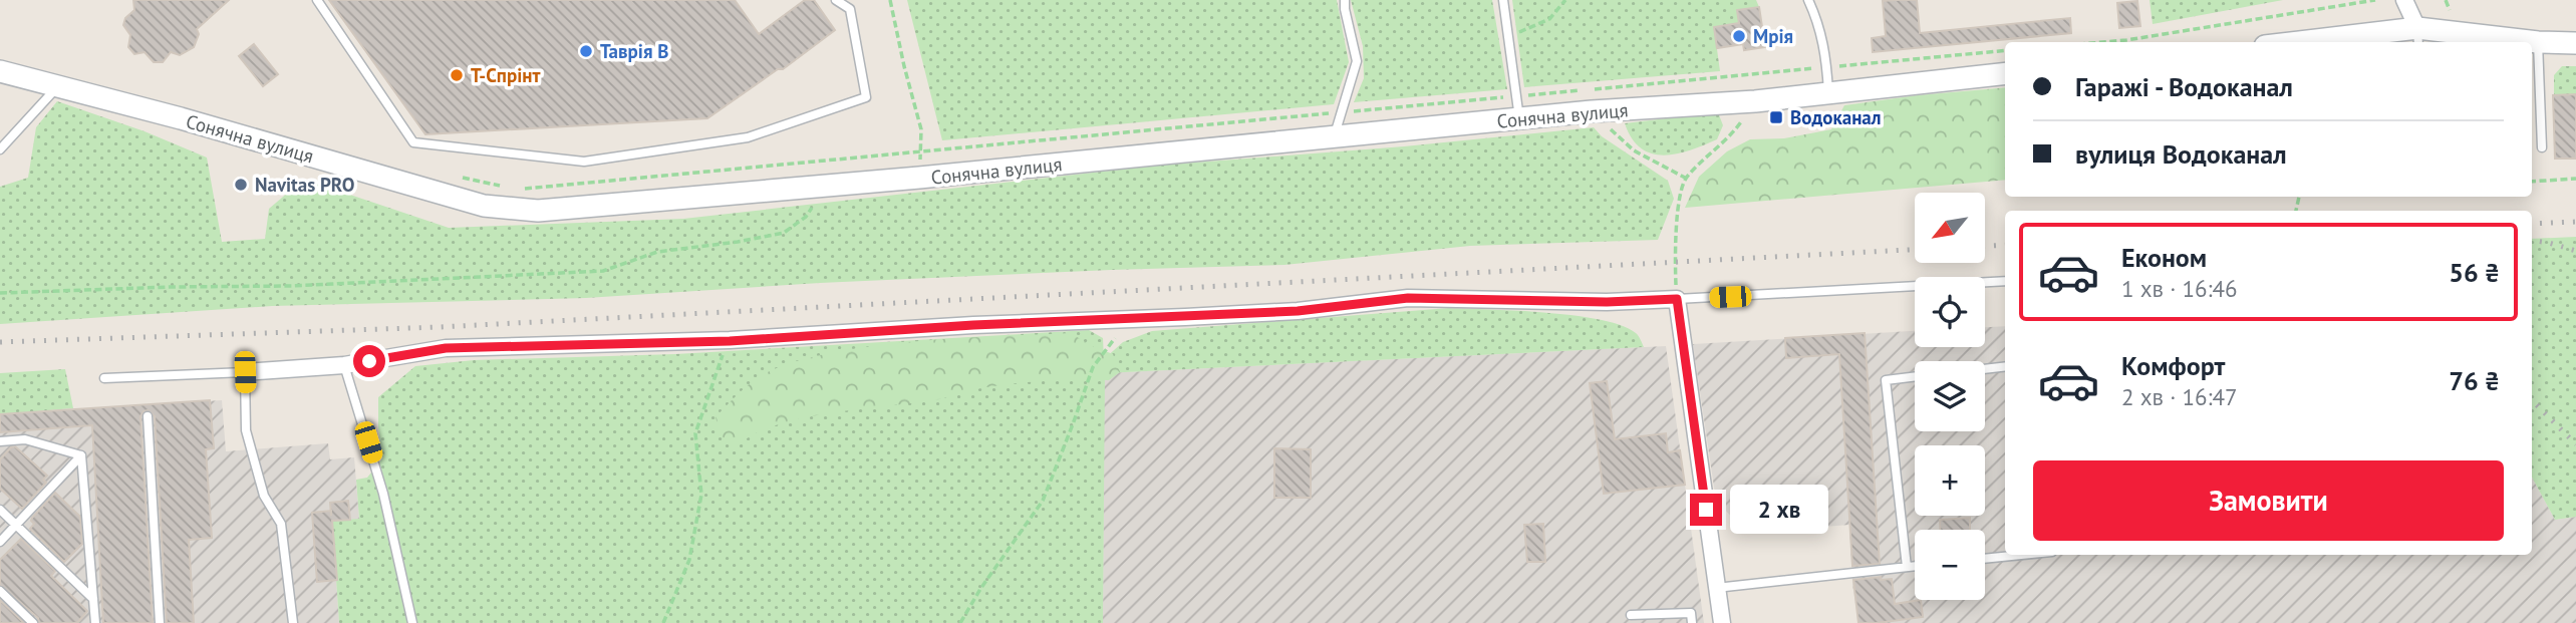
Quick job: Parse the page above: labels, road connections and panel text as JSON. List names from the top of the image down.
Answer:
{
  "streets": {
    "street": ["Сонячна вулиця"]
  },
  "places": {
    "other": [
      "Мрія",
      "Таврія В",
      "Т-Спрінт",
      "Navitas PRO"
    ],
    "transit": ["Водоканал"]
  },
  "north": "bottom left",
  "page": {
    "banner": ["Гаражі - Водоканал", "вулиця Водоканал"],
    "map_buttons": ["+", "−"],
    "list": [
      {
        "name": "Економ",
        "note": "1 хв · 16:46",
        "value": "56 ₴"
      },
      {
        "name": "Комфорт",
        "note": "2 хв · 16:47",
        "value": "76 ₴"
      }
    ],
    "buttons": "Замовити",
    "bubble": "2 хв"
  }
}
